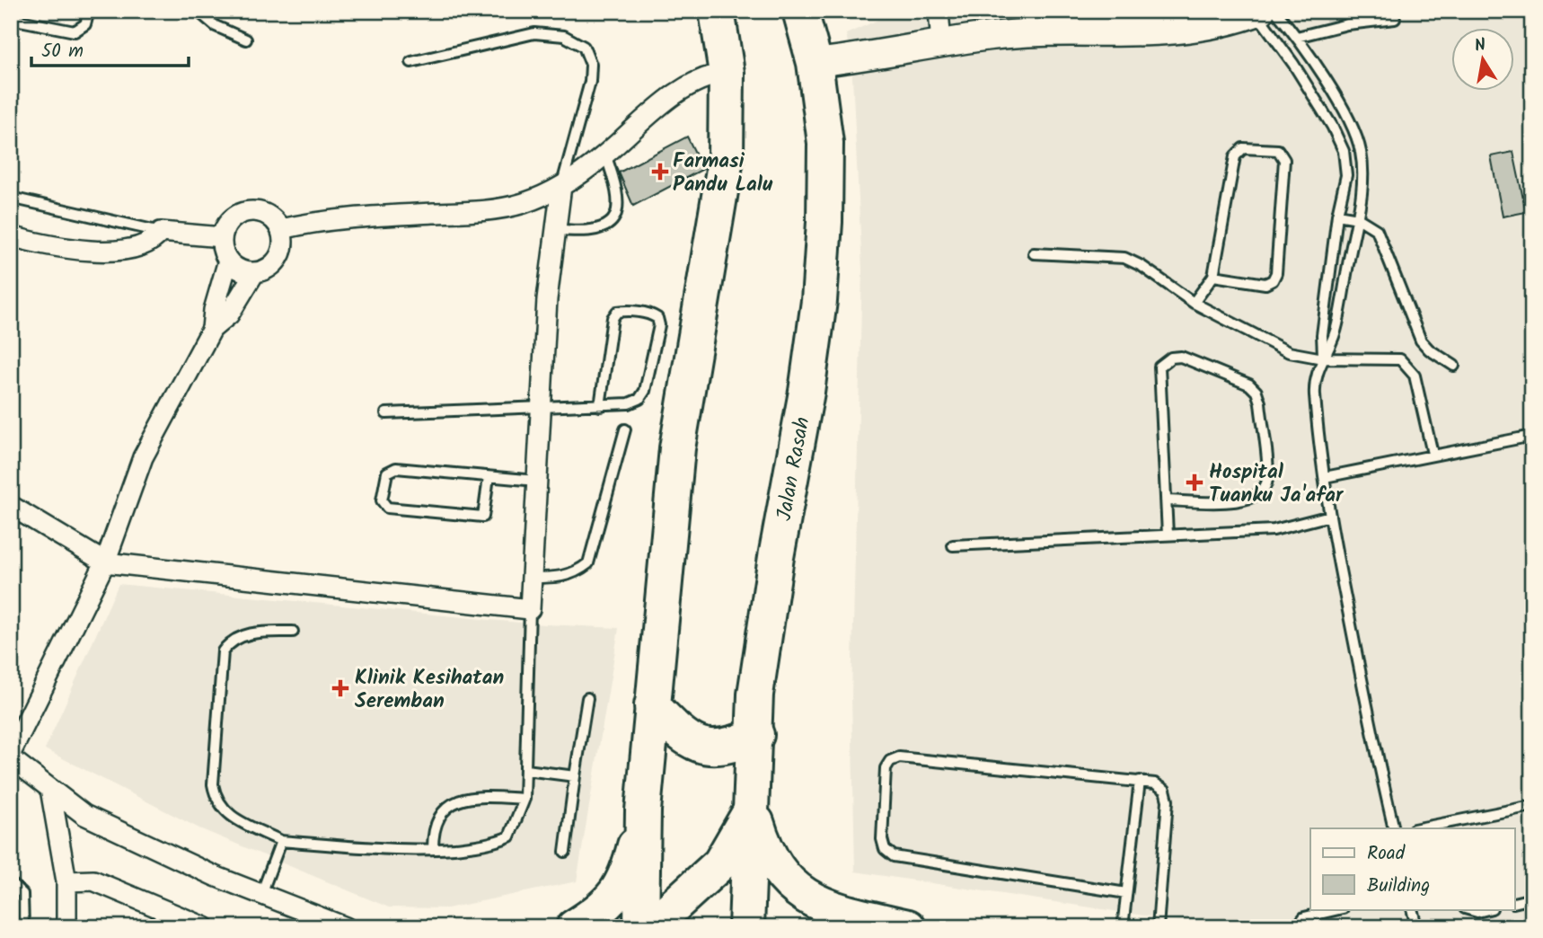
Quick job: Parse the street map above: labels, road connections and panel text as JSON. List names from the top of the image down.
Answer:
{
  "streets": {
    "highway": ["Jalan Rasah"]
  },
  "places": {
    "health": ["Farmasi Pandu Lalu", "Hospital Tuanku Ja'afar", "Klinik Kesihatan Seremban"]
  },
  "legend": ["Road", "Building"],
  "scale_bar": "50 m",
  "north": "top"
}
